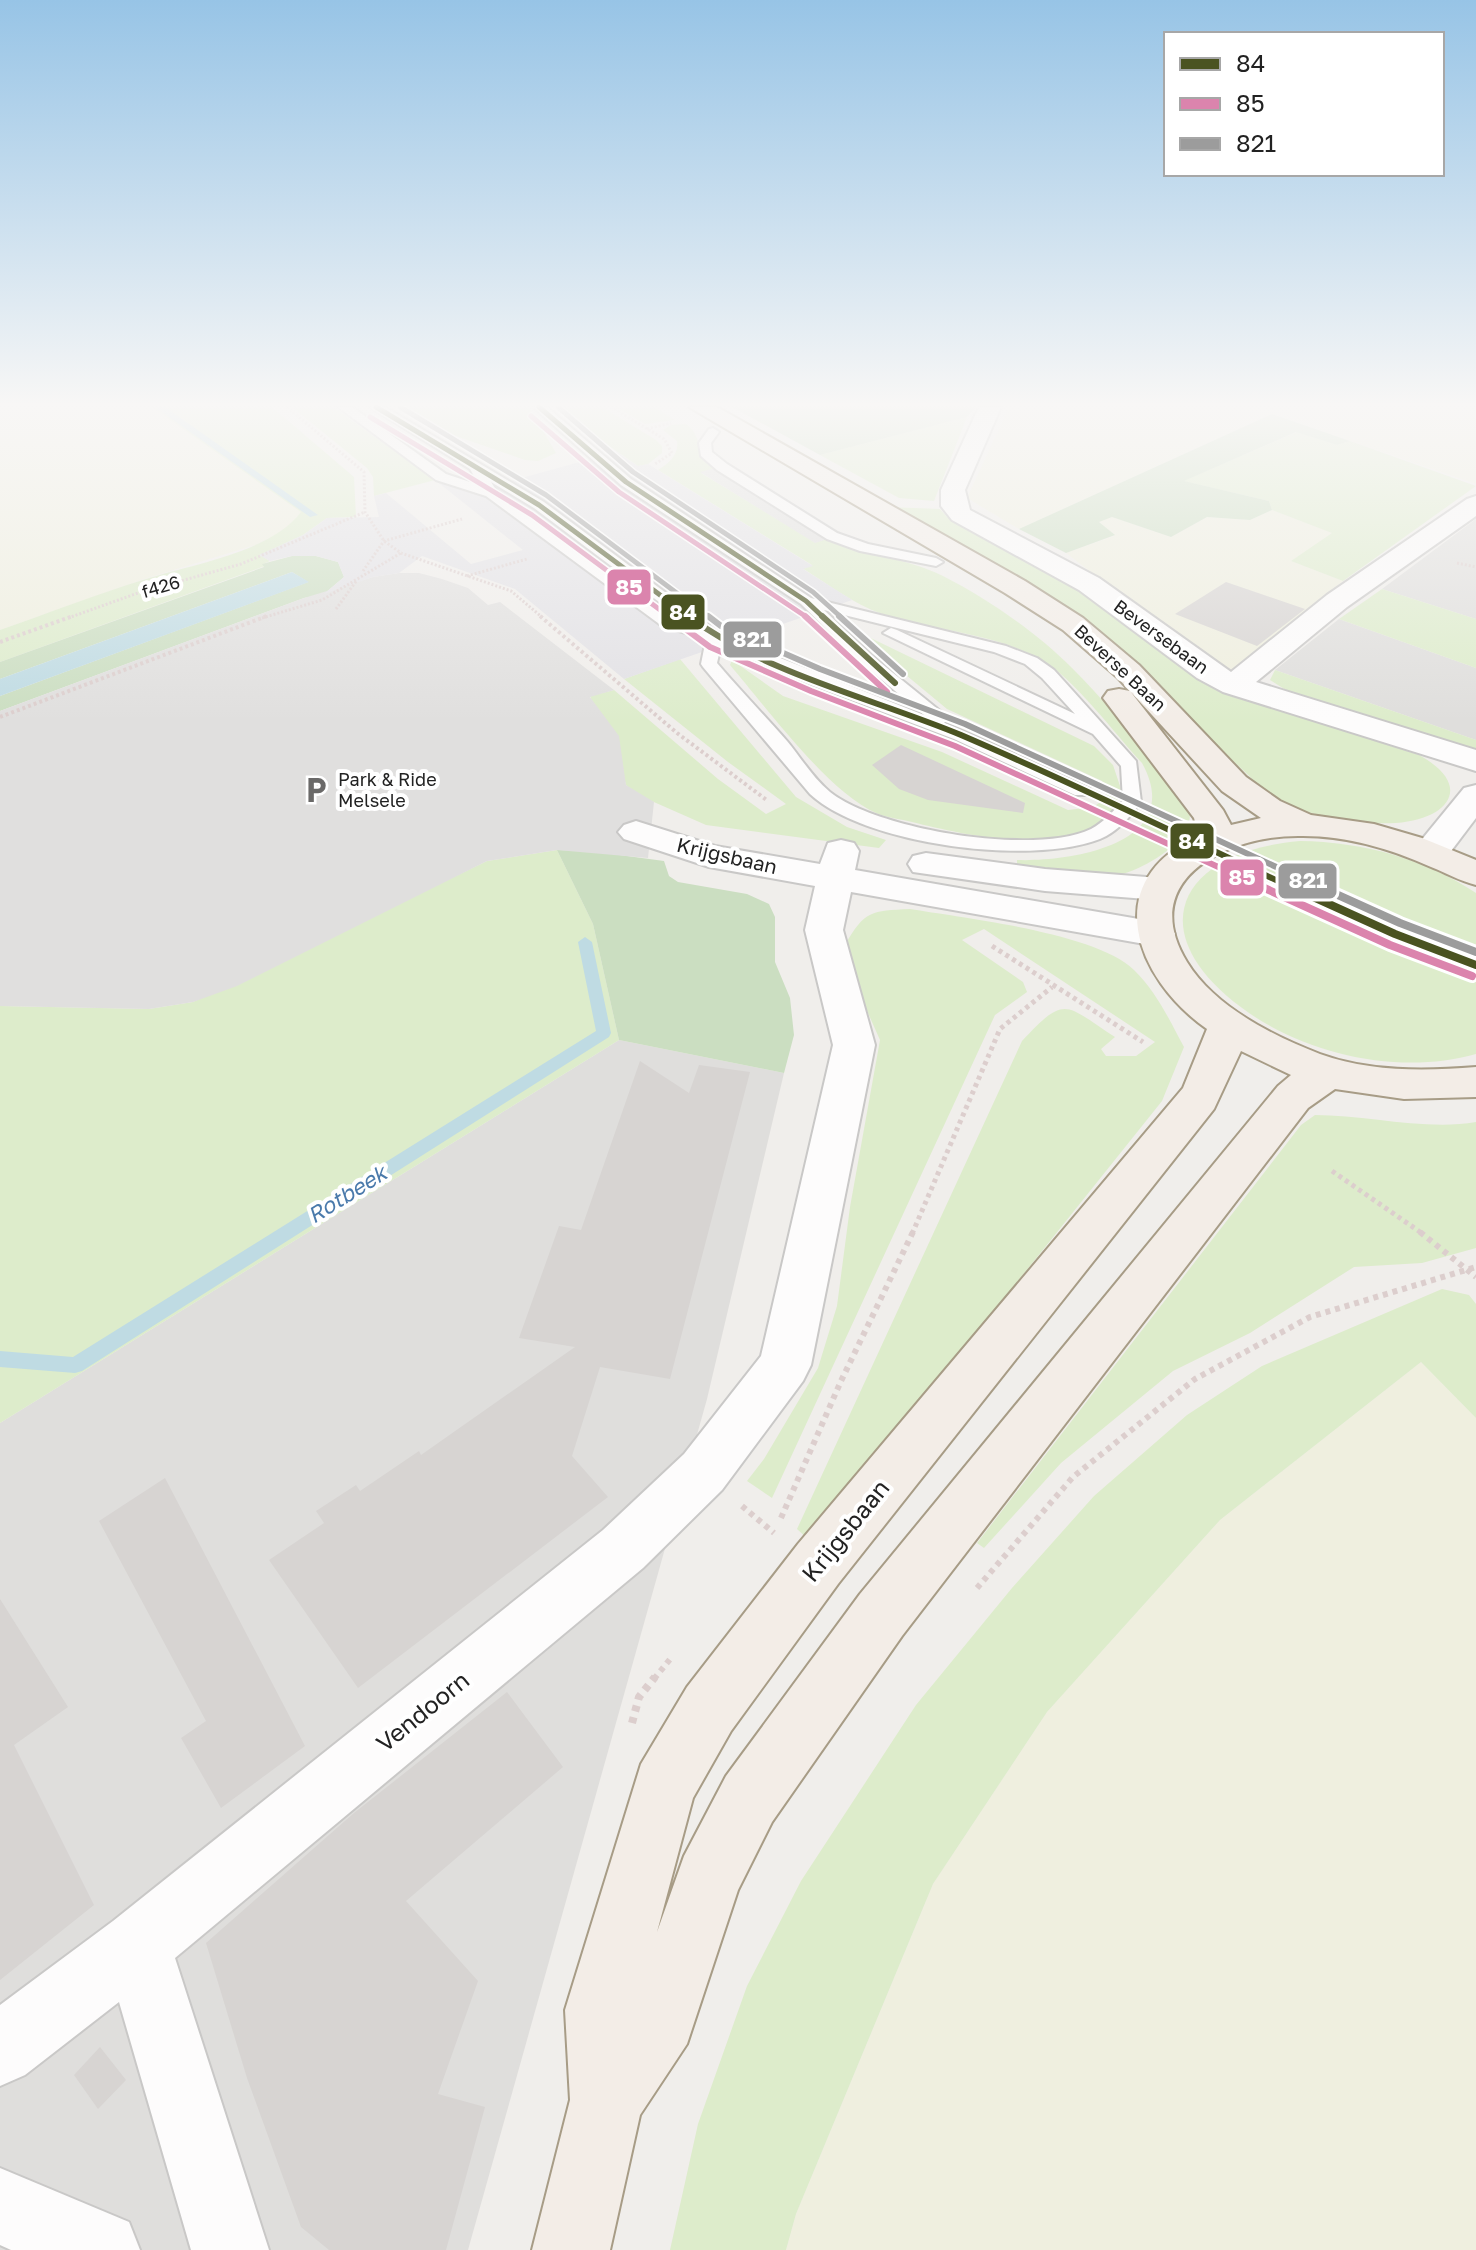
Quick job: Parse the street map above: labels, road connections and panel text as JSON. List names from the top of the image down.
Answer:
{
  "streets": {
    "main road": ["Beverse Baan", "Krijgsbaan"],
    "street": ["Beversebaan", "Vendoorn"],
    "path": ["f426"]
  },
  "water": ["Rotbeek"],
  "places": {
    "parking": ["Park & Ride Melsele"]
  },
  "lines": ["transit line 84", "transit line 85", "transit line 821"],
  "legend": ["84", "85", "821"]
}
